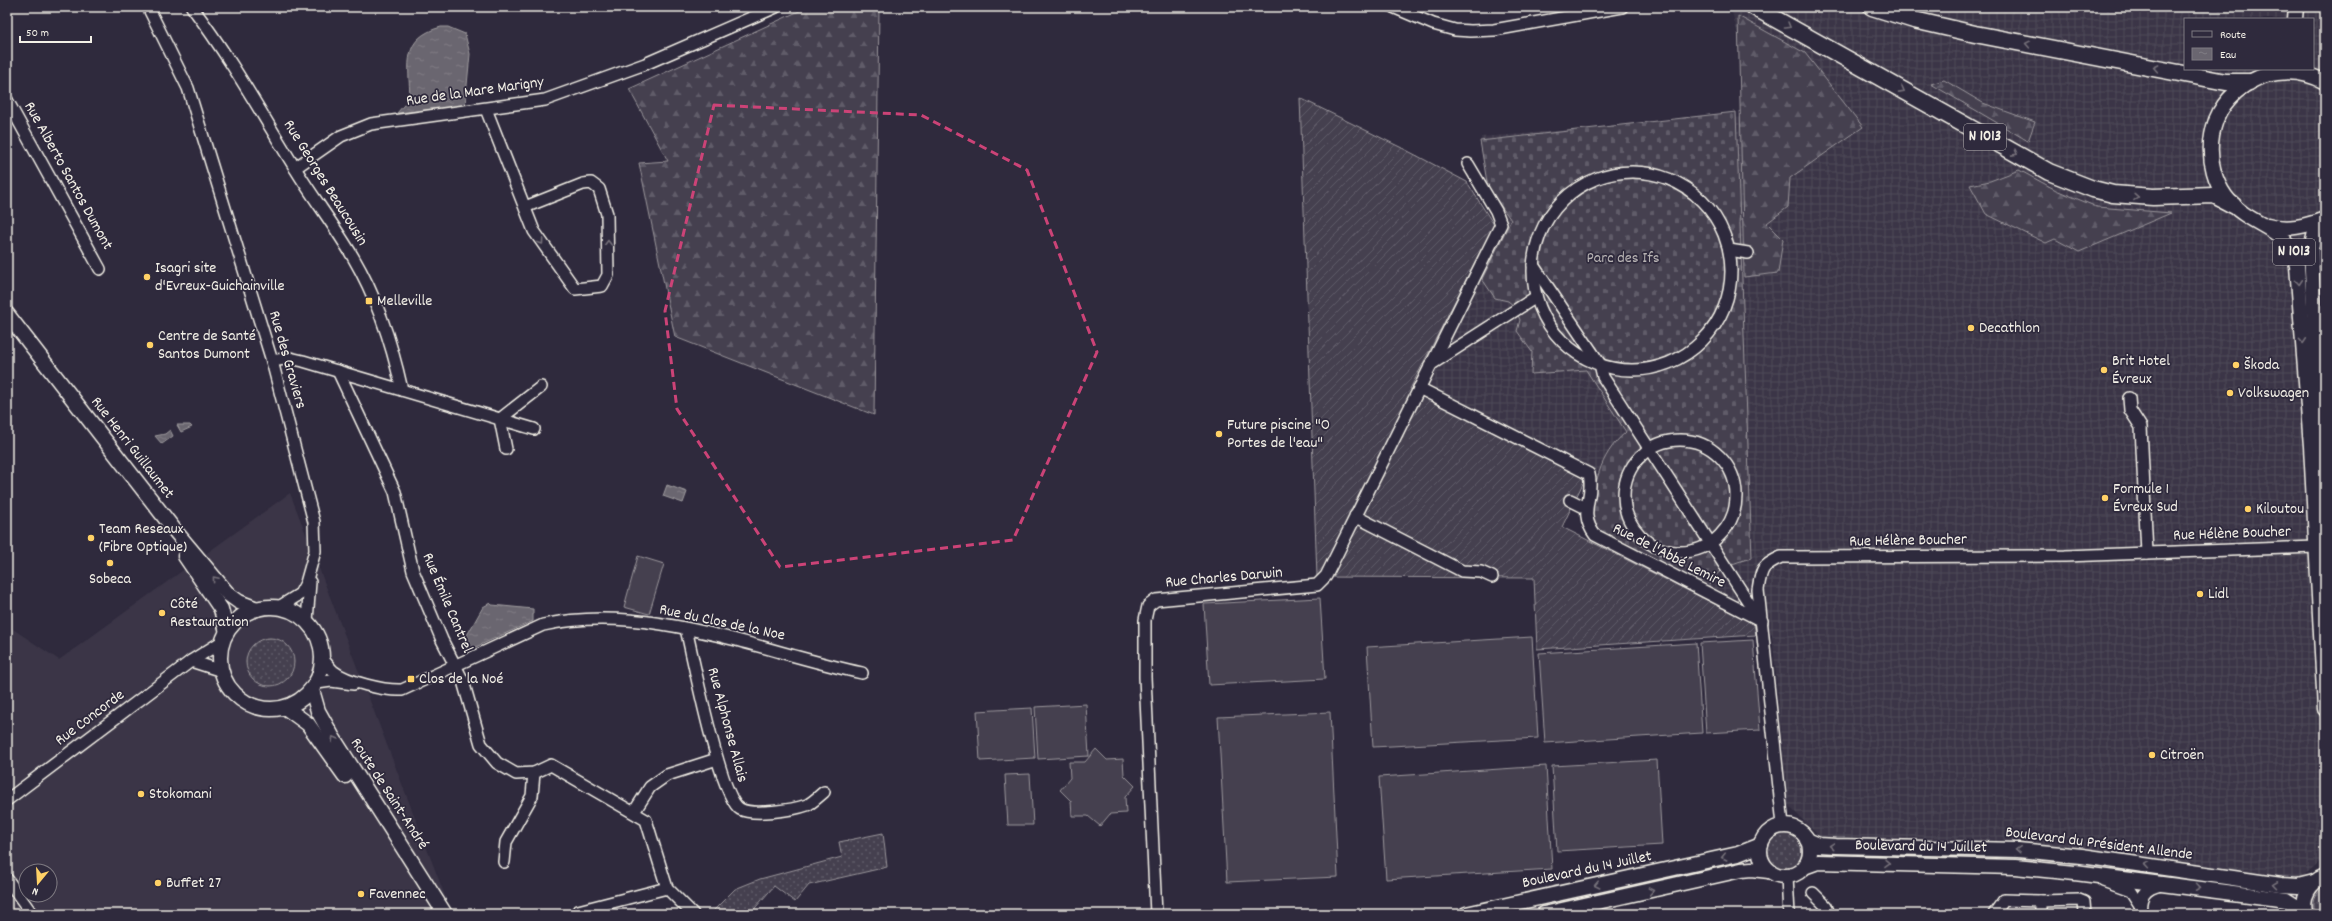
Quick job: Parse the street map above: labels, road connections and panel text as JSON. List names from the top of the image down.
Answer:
{
  "streets": {
    "highway": ["N 1013"],
    "main road": [
      "Rue Henri Guillaumet",
      "Route de Saint-André",
      "Boulevard du Président Allende",
      "Boulevard du 14 Juillet"
    ],
    "street": [
      "Rue de la Mare Marigny",
      "Rue Alberto Santos Dumont",
      "Rue Georges Beaucousin",
      "Rue des Graviers",
      "Rue Hélène Boucher",
      "Rue de l'Abbé Lemire",
      "Rue Charles Darwin",
      "Rue Émile Cantrel",
      "Rue du Clos de la Noe",
      "Rue Concorde",
      "Rue Alphonse Allais"
    ]
  },
  "crossings": [
    ["Rue de la Mare Marigny", "Rue Georges Beaucousin"],
    ["N 1013", "Rue Hélène Boucher"],
    ["Rue Henri Guillaumet", "Rue du Clos de la Noe"],
    ["Rue Henri Guillaumet", "Rue Concorde"],
    ["Rue Henri Guillaumet", "Route de Saint-André"],
    ["Rue Hélène Boucher", "Rue de l'Abbé Lemire"],
    ["Rue Hélène Boucher", "Boulevard du Président Allende"],
    ["Rue Hélène Boucher", "Boulevard du 14 Juillet"],
    ["Rue de l'Abbé Lemire", "Rue Charles Darwin"],
    ["Rue Émile Cantrel", "Rue du Clos de la Noe"],
    ["Rue du Clos de la Noe", "Rue Concorde"],
    ["Rue du Clos de la Noe", "Rue Alphonse Allais"],
    ["Rue du Clos de la Noe", "Route de Saint-André"],
    ["Rue Concorde", "Route de Saint-André"],
    ["Boulevard du Président Allende", "Boulevard du 14 Juillet"]
  ],
  "one_way": ["Boulevard du Président Allende"],
  "parks": ["Parc des Ifs"],
  "places": {
    "other": [
      "Isagri site d'Evreux-Guichainville",
      "Decathlon",
      "Centre de Santé Santos Dumont",
      "Škoda",
      "Brit Hotel Évreux",
      "Volkswagen",
      "Future piscine \"O Portes de l'eau\"",
      "Formule 1 Évreux Sud",
      "Kiloutou",
      "Team Reseaux (Fibre Optique)",
      "Sobeca",
      "Lidl",
      "Côté Restauration",
      "Citroën",
      "Stokomani",
      "Buffet 27",
      "Favennec"
    ],
    "transit": ["Melleville", "Clos de la Noé"]
  },
  "legend": ["Route", "Eau"],
  "scale_bar": "50 m",
  "north": "bottom"
}
